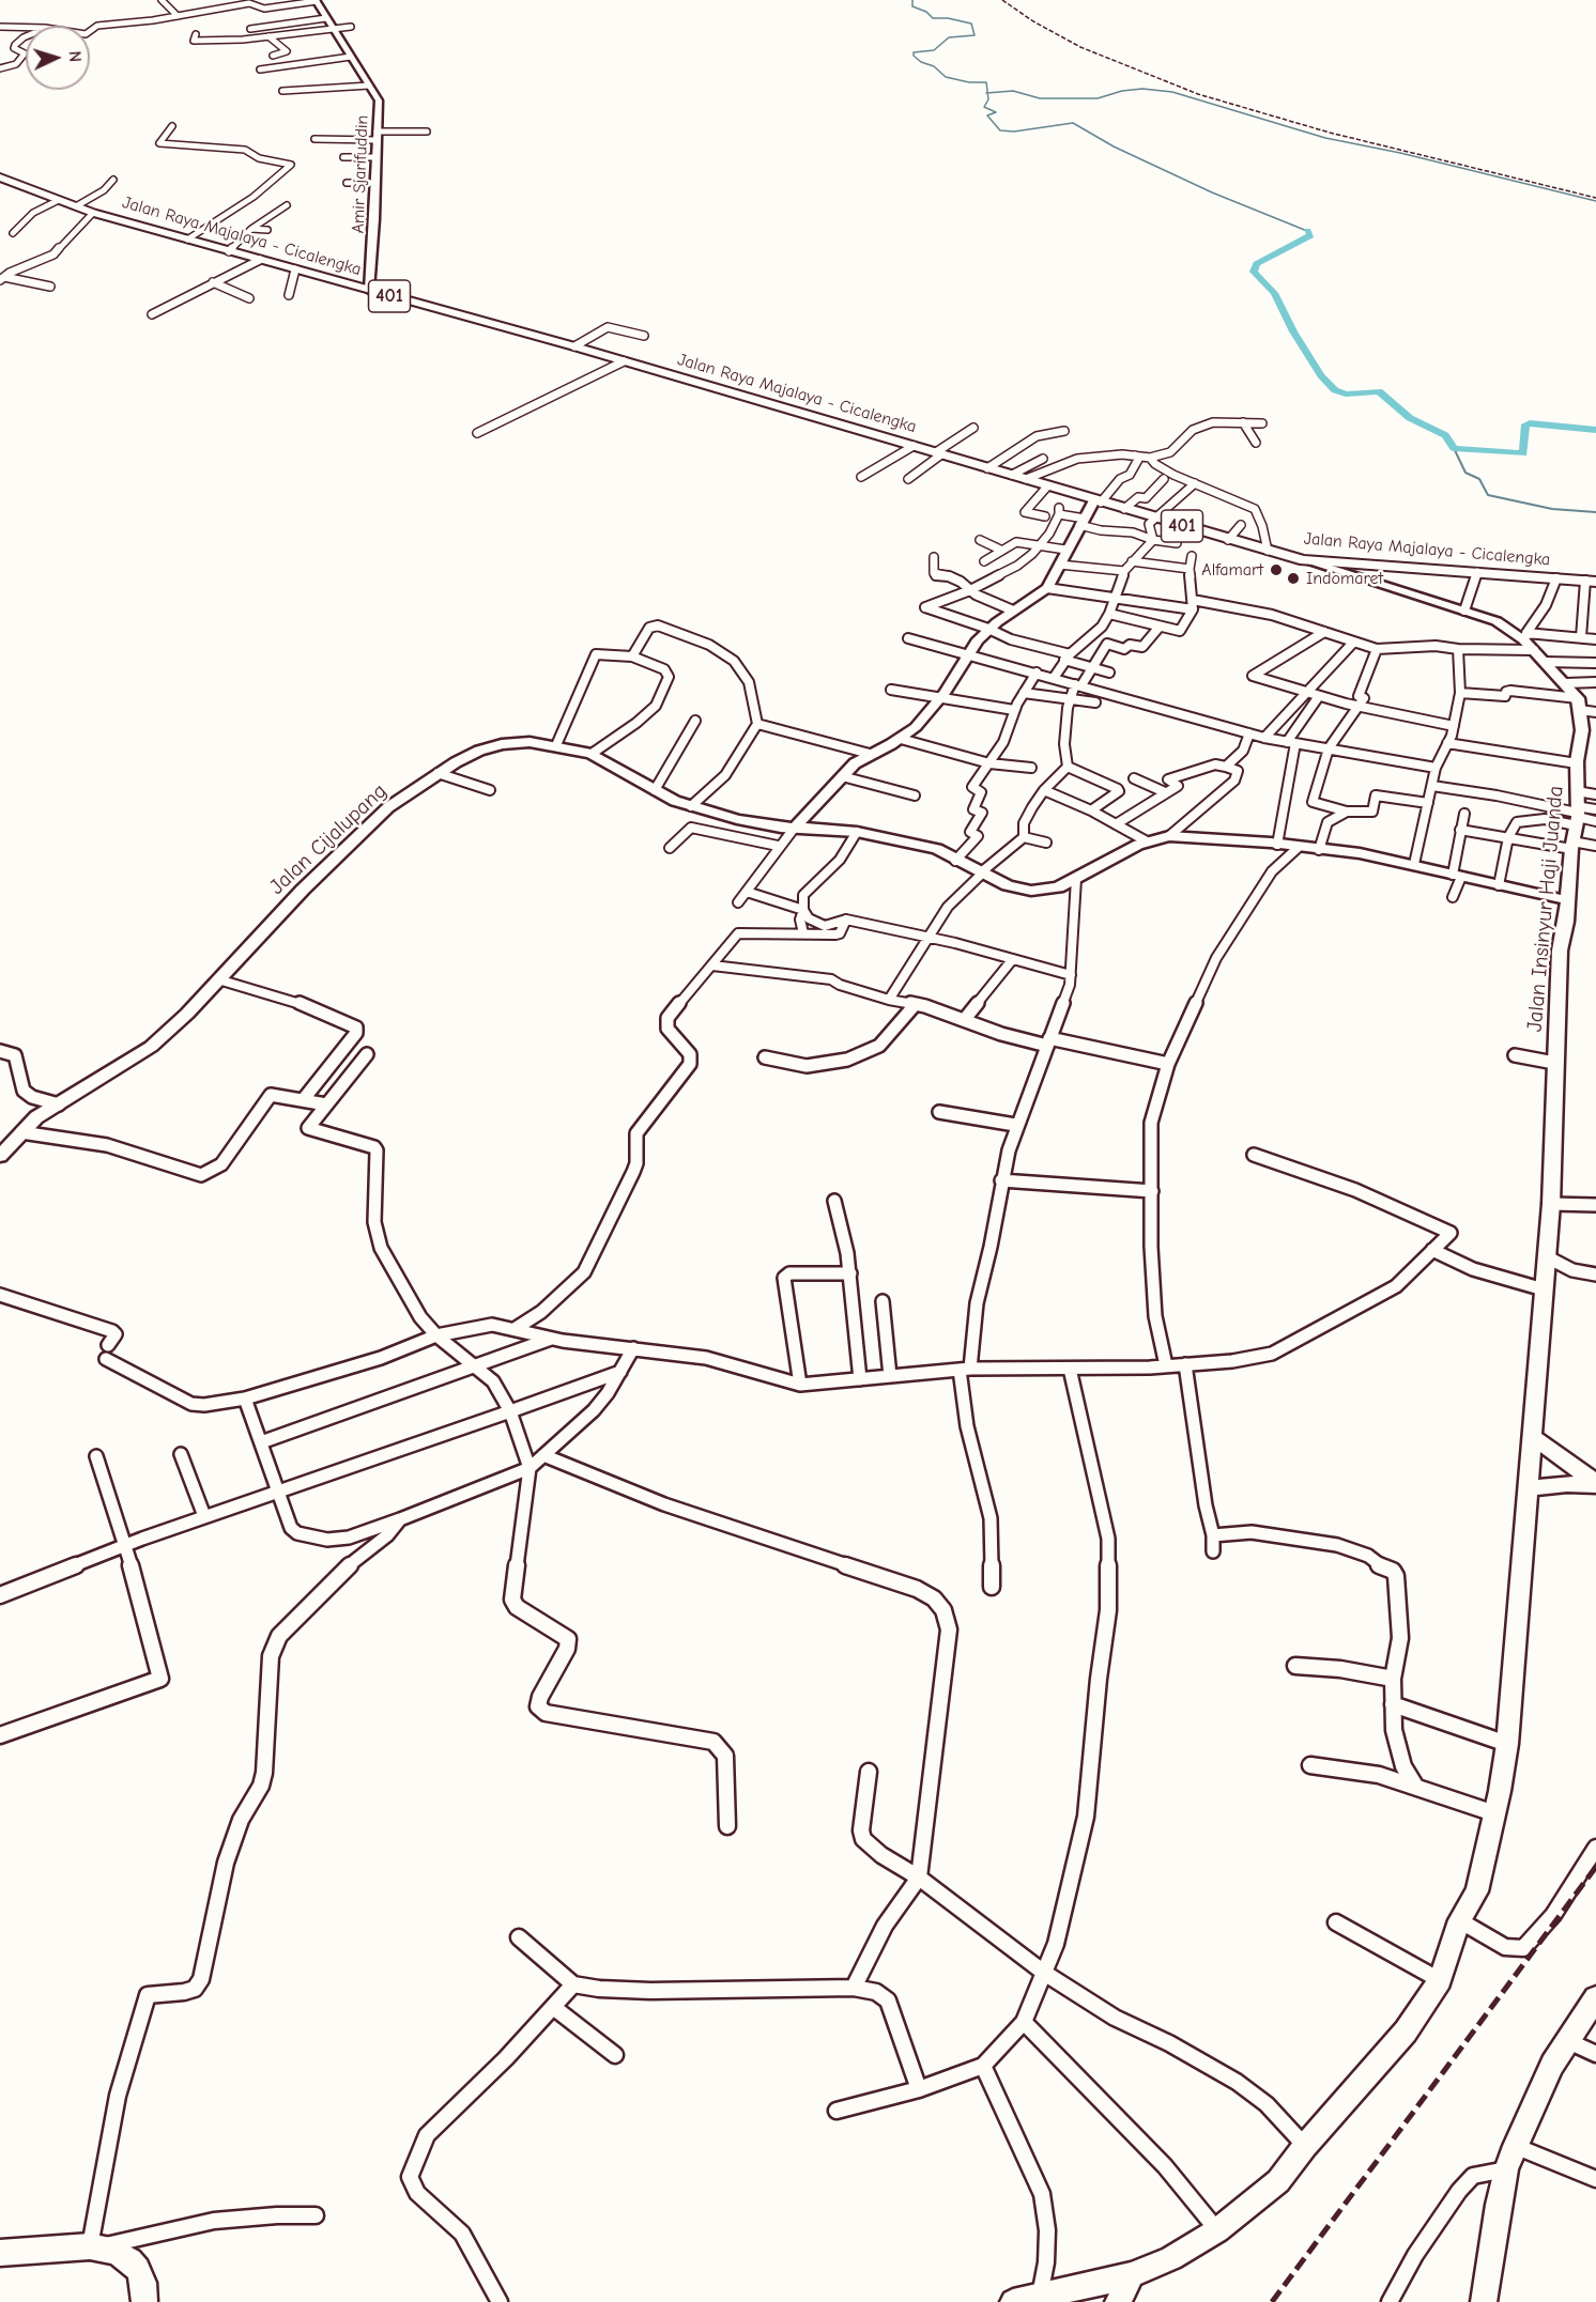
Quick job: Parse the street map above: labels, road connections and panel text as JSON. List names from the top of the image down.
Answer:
{
  "streets": {
    "main road": ["Jalan Raya Majalaya - Cicalengka", "401"],
    "street": ["Amir Sjarifuddin", "Jalan Cijalupang", "Jalan Insinyur Haji Juanda"]
  },
  "crossings": [
    ["Amir Sjarifuddin", "Jalan Raya Majalaya - Cicalengka"],
    ["Jalan Cijalupang", "Jalan Insinyur Haji Juanda"]
  ],
  "places": ["Alfamart", "Indomaret"],
  "north": "right"
}
